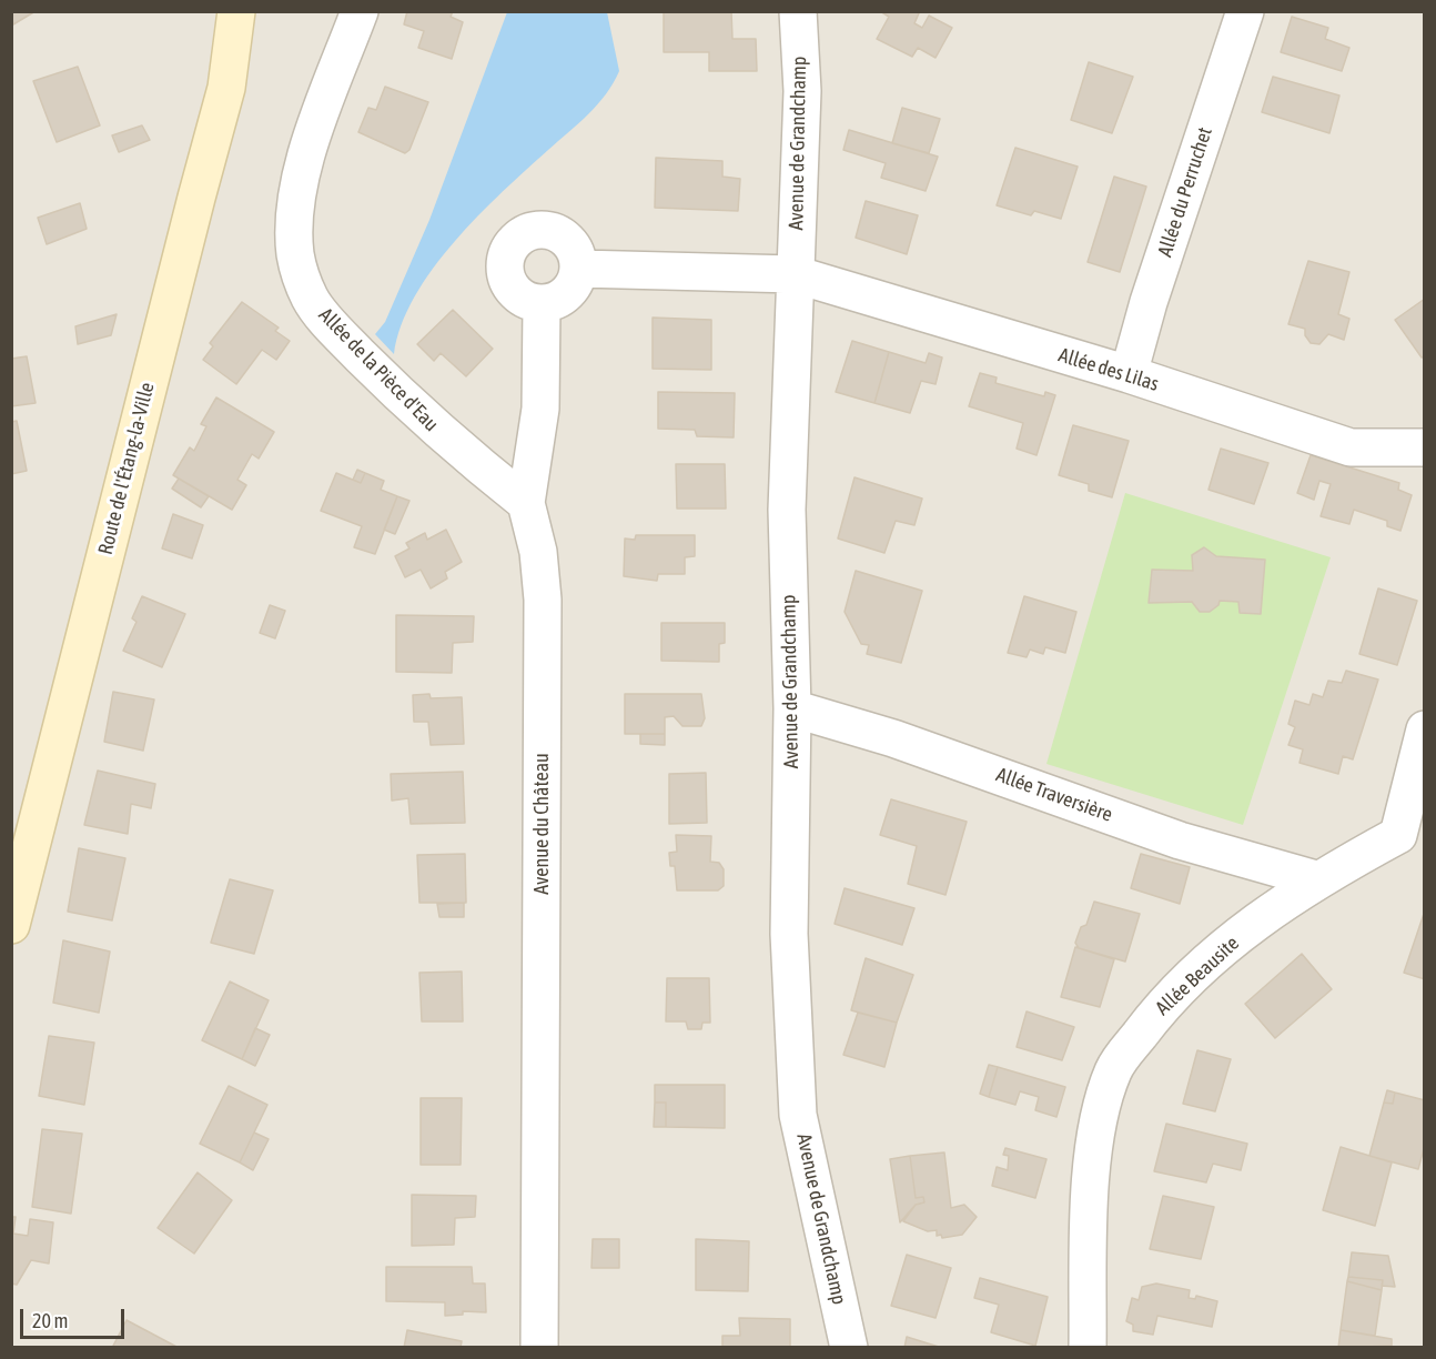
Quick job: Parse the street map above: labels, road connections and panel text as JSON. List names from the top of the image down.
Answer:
{
  "streets": {
    "street": [
      "Avenue de Grandchamp",
      "Allée du Perruchet",
      "Allée de la Pièce d'Eau",
      "Allée des Lilas",
      "Route de l'Étang-la-Ville",
      "Allée Traversière",
      "Avenue du Château",
      "Allée Beausite"
    ]
  },
  "crossings": [
    ["Avenue de Grandchamp", "Allée des Lilas"],
    ["Avenue de Grandchamp", "Allée Traversière"],
    ["Allée du Perruchet", "Allée des Lilas"],
    ["Allée de la Pièce d'Eau", "Avenue du Château"],
    ["Allée des Lilas", "Avenue du Château"],
    ["Allée Traversière", "Allée Beausite"]
  ],
  "scale_bar": "20 m"
}
